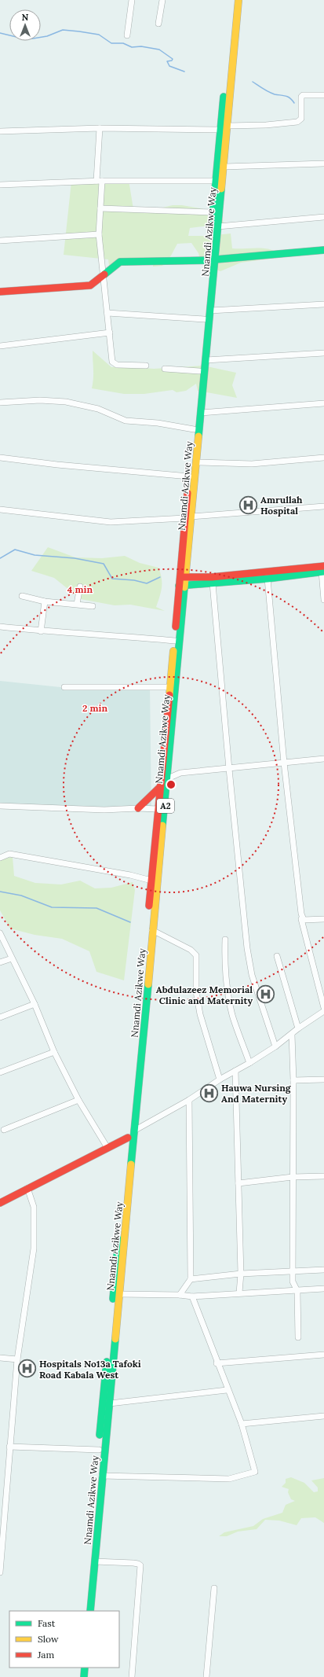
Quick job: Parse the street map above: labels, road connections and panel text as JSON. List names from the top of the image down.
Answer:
{
  "streets": {
    "main road": ["Nnamdi Azikwe Way", "A2"]
  },
  "places": {
    "hospital": [
      "Amrullah Hospital",
      "Abdulazeez Memorial Clinic and Maternity",
      "Hauwa Nursing And Maternity",
      "Hospitals No13a Tafoki Road Kabala West"
    ]
  },
  "legend": ["Fast", "Slow", "Jam"],
  "north": "top",
  "rings": ["4 min", "2 min"]
}
